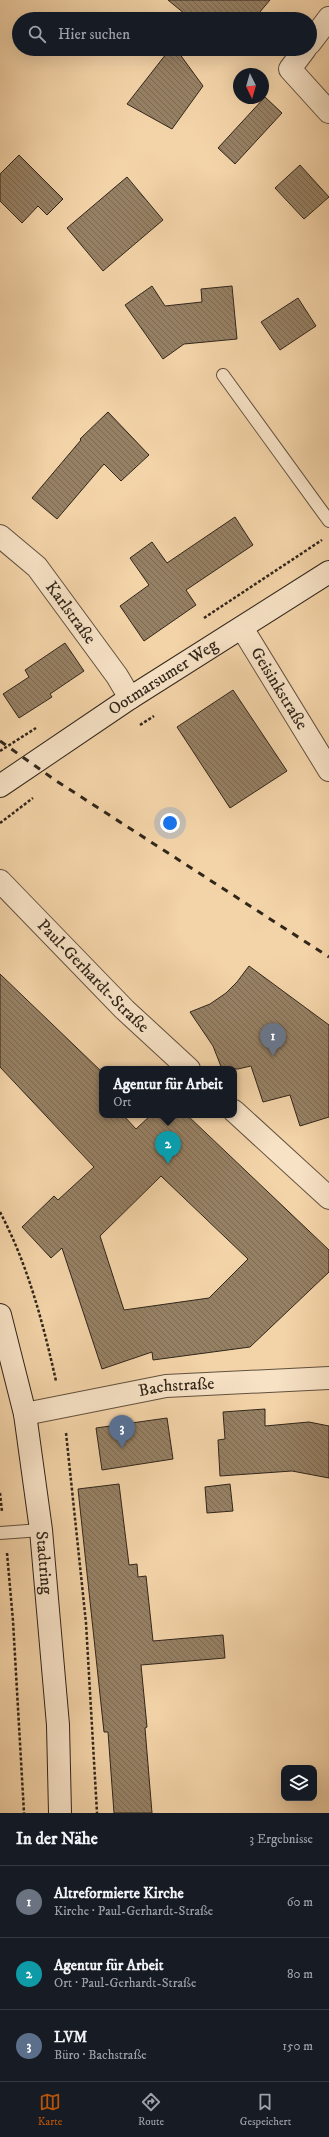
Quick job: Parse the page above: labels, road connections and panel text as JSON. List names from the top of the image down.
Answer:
{
  "streets": {
    "street": [
      "Karlstraße",
      "Ootmarsumer Weg",
      "Geisinkstraße",
      "Paul-Gerhardt-Straße",
      "Bachstraße",
      "Stadtring"
    ]
  },
  "crossings": [
    ["Karlstraße", "Ootmarsumer Weg"],
    ["Ootmarsumer Weg", "Geisinkstraße"],
    ["Bachstraße", "Stadtring"]
  ],
  "north": "bottom",
  "page": {
    "search": "Hier suchen",
    "pins": ["1", "2", "3"],
    "popup": ["Agentur für Arbeit", "Ort"],
    "heading": ["In der Nähe", "3 Ergebnisse"],
    "list": [
      {
        "mark": "1",
        "name": "Altreformierte Kirche",
        "note": "Kirche · Paul-Gerhardt-Straße",
        "value": "60 m"
      },
      {
        "mark": "2",
        "name": "Agentur für Arbeit",
        "note": "Ort · Paul-Gerhardt-Straße",
        "value": "80 m"
      },
      {
        "mark": "3",
        "name": "LVM",
        "note": "Büro · Bachstraße",
        "value": "150 m"
      }
    ],
    "nav": ["Karte", "Route", "Gespeichert"]
  }
}
